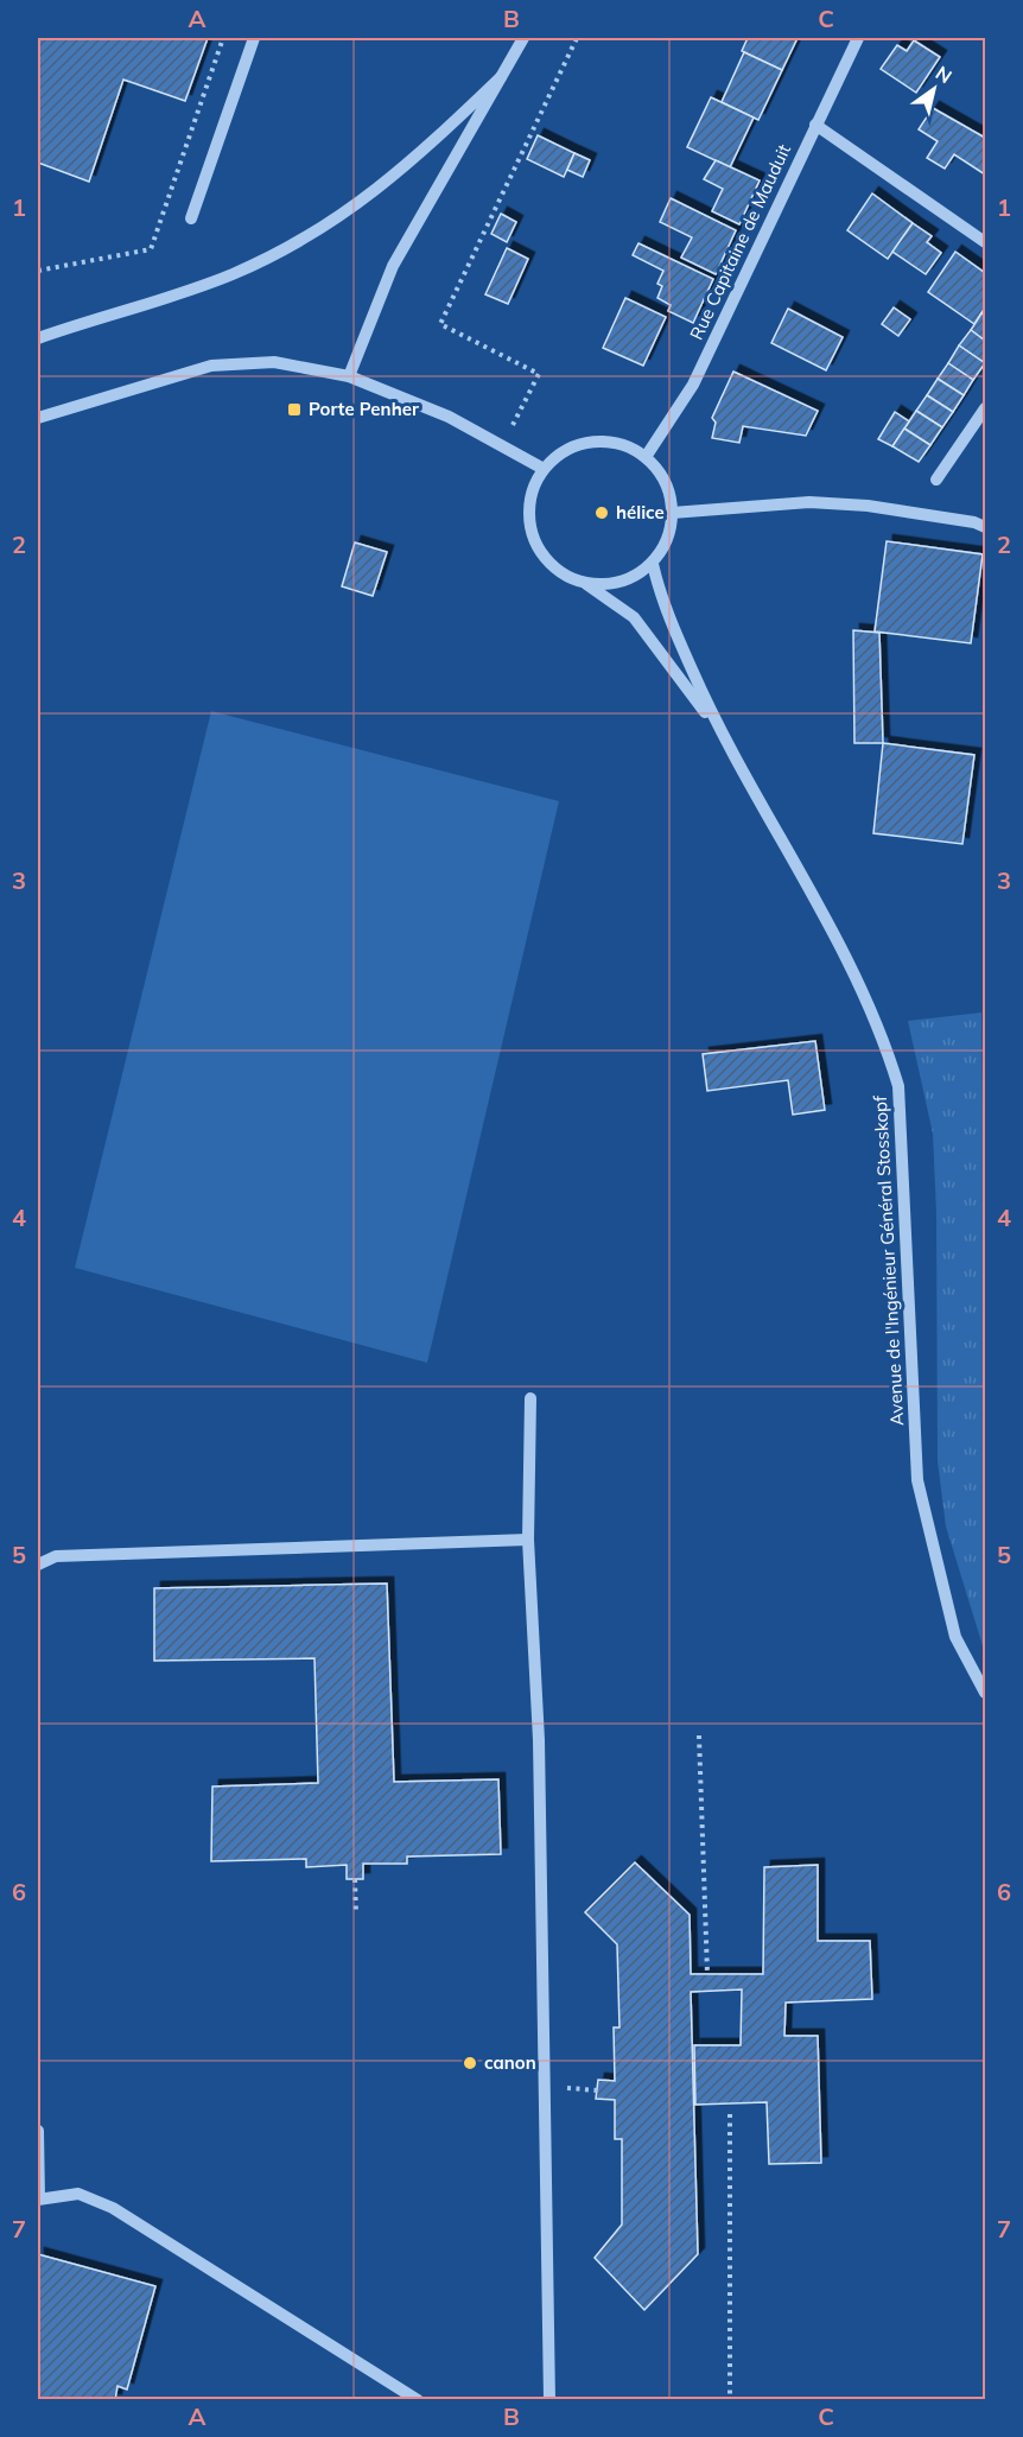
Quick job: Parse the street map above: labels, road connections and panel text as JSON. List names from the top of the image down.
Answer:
{
  "streets": {
    "street": ["Rue Capitaine de Mauduit", "Avenue de l'Ingénieur Général Stosskopf"]
  },
  "crossings": [
    ["Rue Capitaine de Mauduit", "Avenue de l'Ingénieur Général Stosskopf"]
  ],
  "places": {
    "transit": ["Porte Penher"],
    "other": ["hélice", "canon"]
  },
  "north": "top right",
  "grid": {
    "columns": ["A", "B", "C"],
    "rows": [
      "1",
      "2",
      "3",
      "4",
      "5",
      "6",
      "7"
    ]
  }
}
